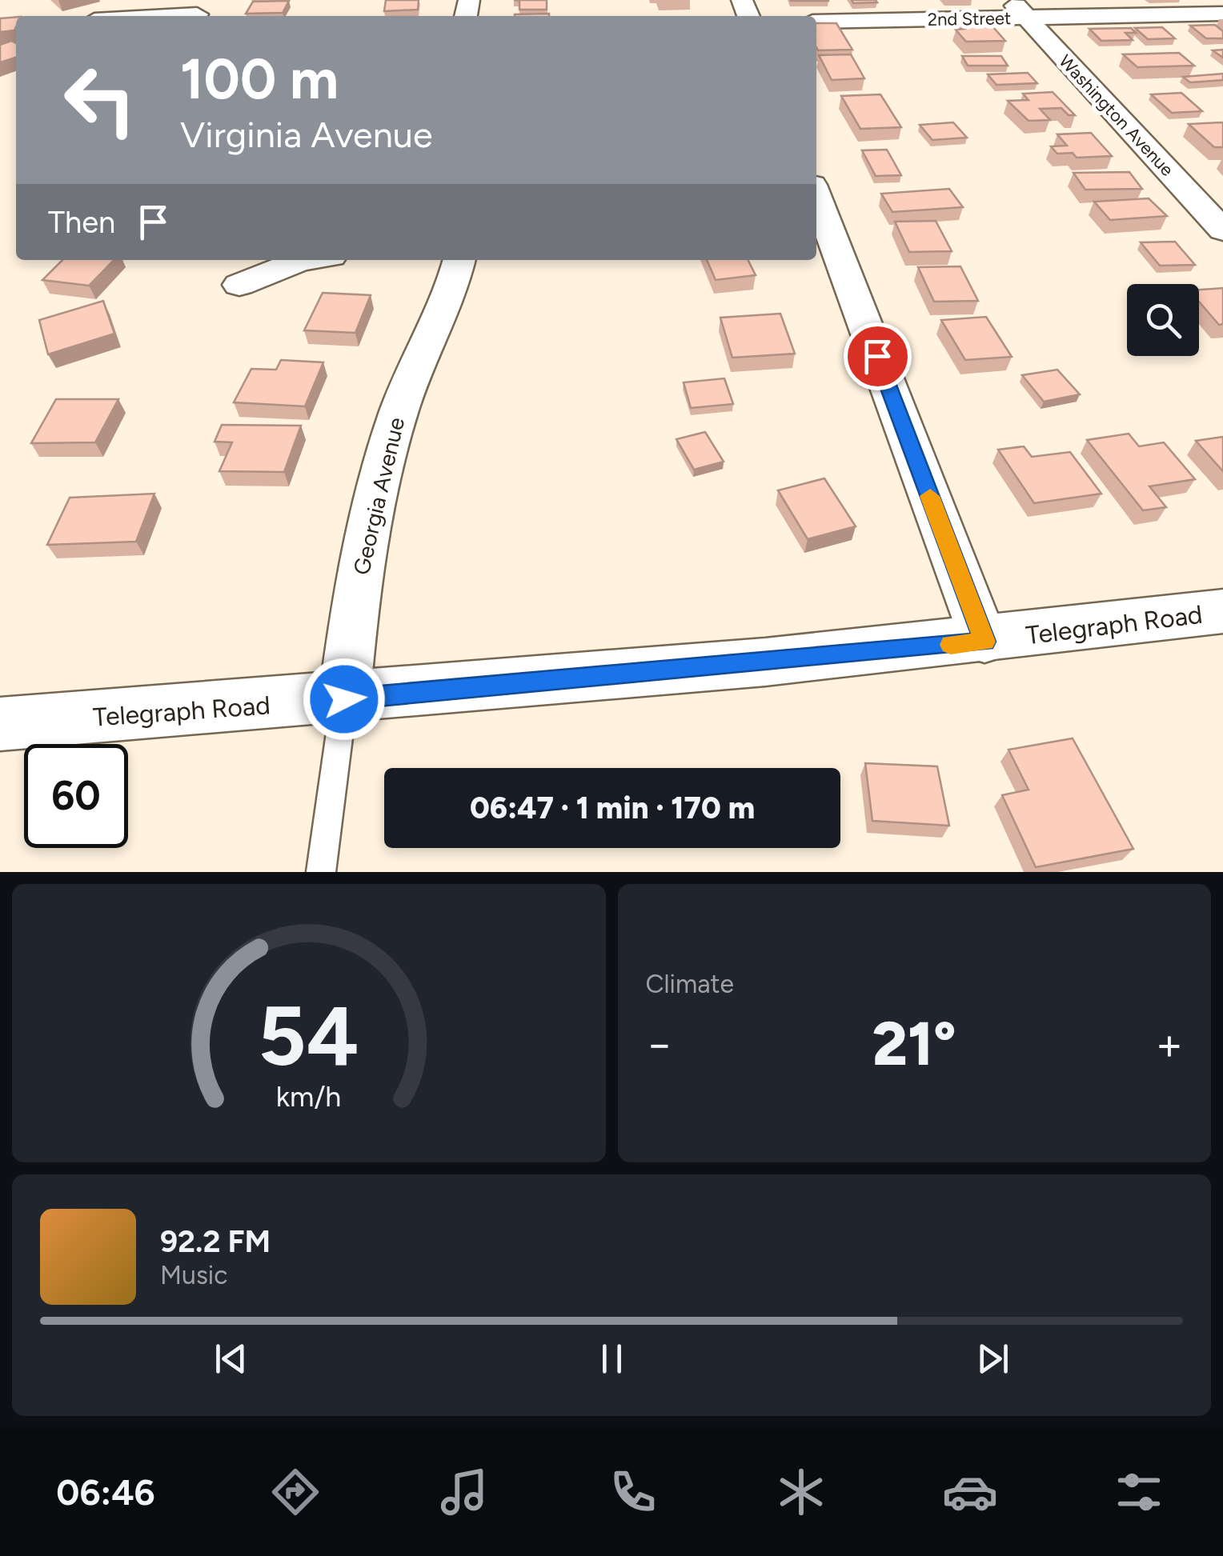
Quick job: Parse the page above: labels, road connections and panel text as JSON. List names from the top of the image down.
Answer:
{
  "streets": {
    "main road": ["Telegraph Road"],
    "street": ["2nd Street", "Washington Avenue", "Georgia Avenue"]
  },
  "crossings": [
    ["2nd Street", "Washington Avenue"],
    ["Georgia Avenue", "Telegraph Road"]
  ],
  "page": {
    "turn": ["100 m", "Virginia Avenue"],
    "then": "Then",
    "limit": "60",
    "trip": "06:47 · 1 min · 170 m",
    "tile": "Climate",
    "heat": ["−", "21°", "+"],
    "song": ["92.2 FM", "Music"],
    "tabs": "06:46",
    "gauge": ["54", "km/h"]
  }
}
